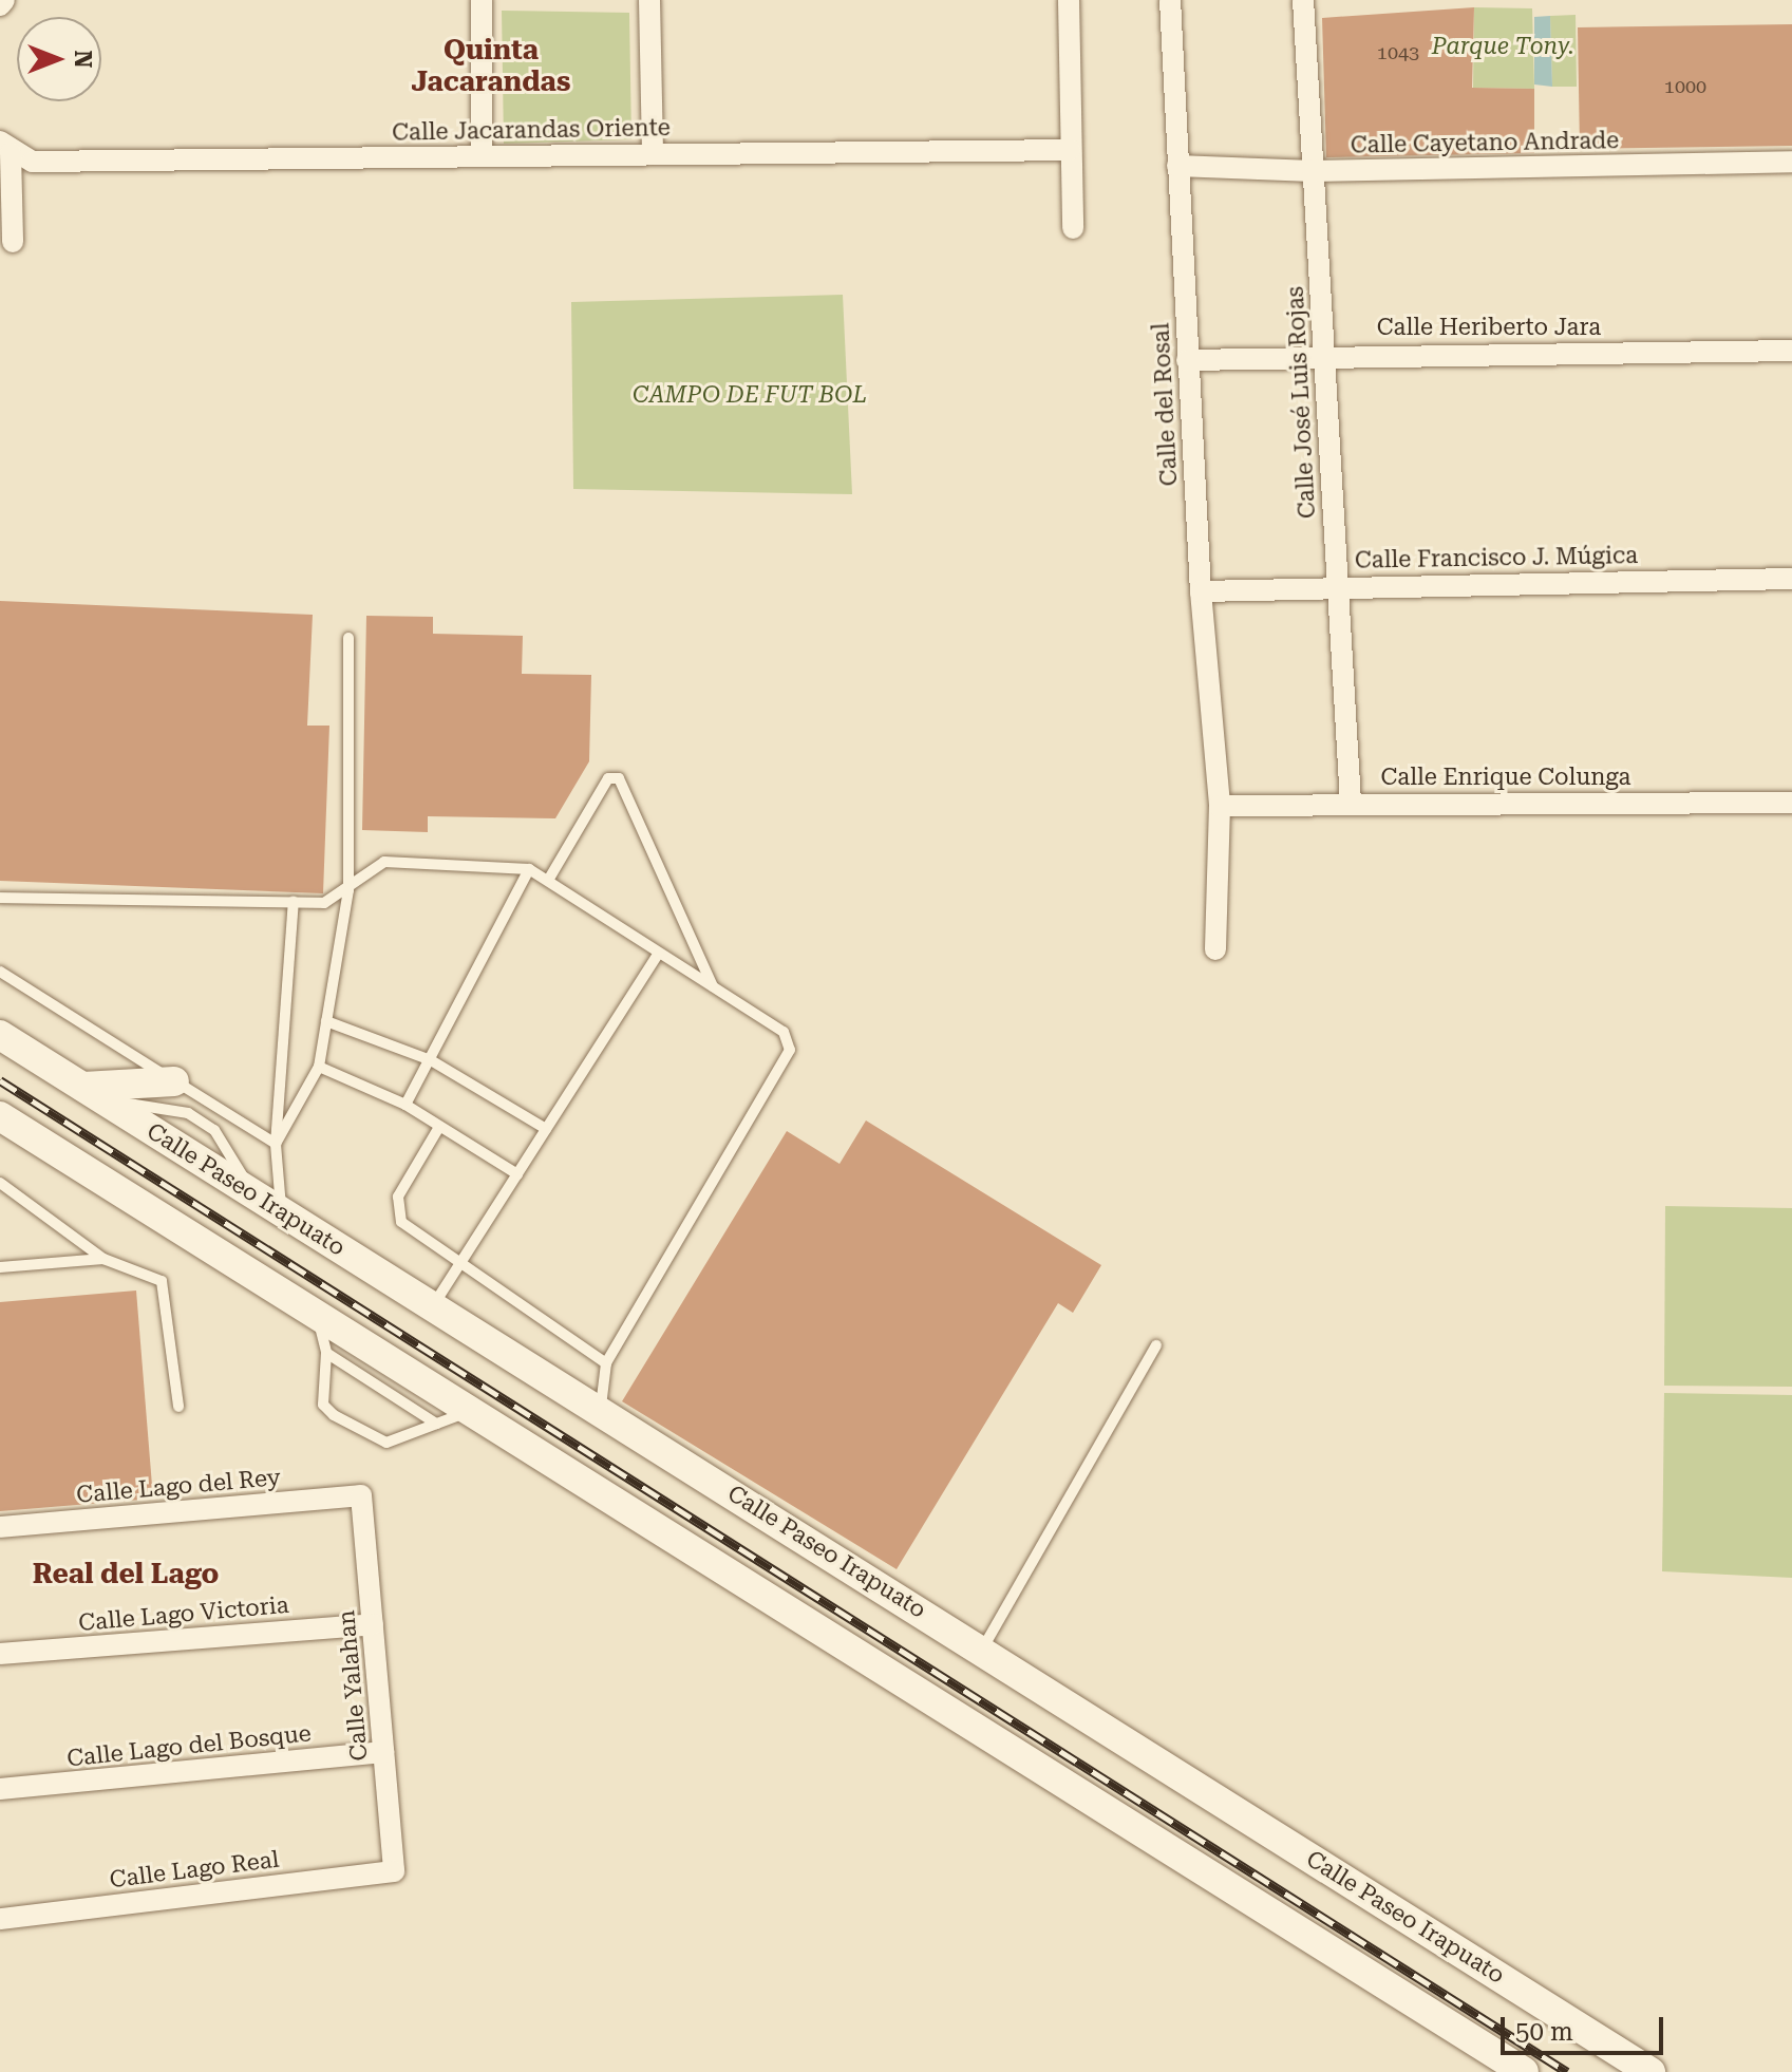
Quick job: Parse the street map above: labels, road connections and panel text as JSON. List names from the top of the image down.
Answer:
{
  "streets": {
    "main road": ["Calle Paseo Irapuato"],
    "street": [
      "Calle Jacarandas Oriente",
      "Calle Cayetano Andrade",
      "Calle Heriberto Jara",
      "Calle José Luis Rojas",
      "Calle del Rosal",
      "Calle Francisco J. Múgica",
      "Calle Enrique Colunga",
      "Calle Lago del Rey",
      "Calle Lago Victoria",
      "Calle Yalahan",
      "Calle Lago del Bosque",
      "Calle Lago Real"
    ]
  },
  "crossings": [
    ["Calle Cayetano Andrade", "Calle José Luis Rojas"],
    ["Calle Cayetano Andrade", "Calle del Rosal"],
    ["Calle Heriberto Jara", "Calle José Luis Rojas"],
    ["Calle Heriberto Jara", "Calle del Rosal"],
    ["Calle José Luis Rojas", "Calle Francisco J. Múgica"],
    ["Calle José Luis Rojas", "Calle Enrique Colunga"],
    ["Calle del Rosal", "Calle Francisco J. Múgica"],
    ["Calle del Rosal", "Calle Enrique Colunga"],
    ["Calle Lago del Rey", "Calle Yalahan"],
    ["Calle Lago Victoria", "Calle Yalahan"],
    ["Calle Yalahan", "Calle Lago del Bosque"],
    ["Calle Yalahan", "Calle Lago Real"]
  ],
  "districts": ["Quinta Jacarandas", "Real del Lago"],
  "parks": ["Parque Tony.", "CAMPO DE FUT BOL"],
  "house_numbers": ["1043", "1000"],
  "scale_bar": "50 m",
  "north": "right"
}
